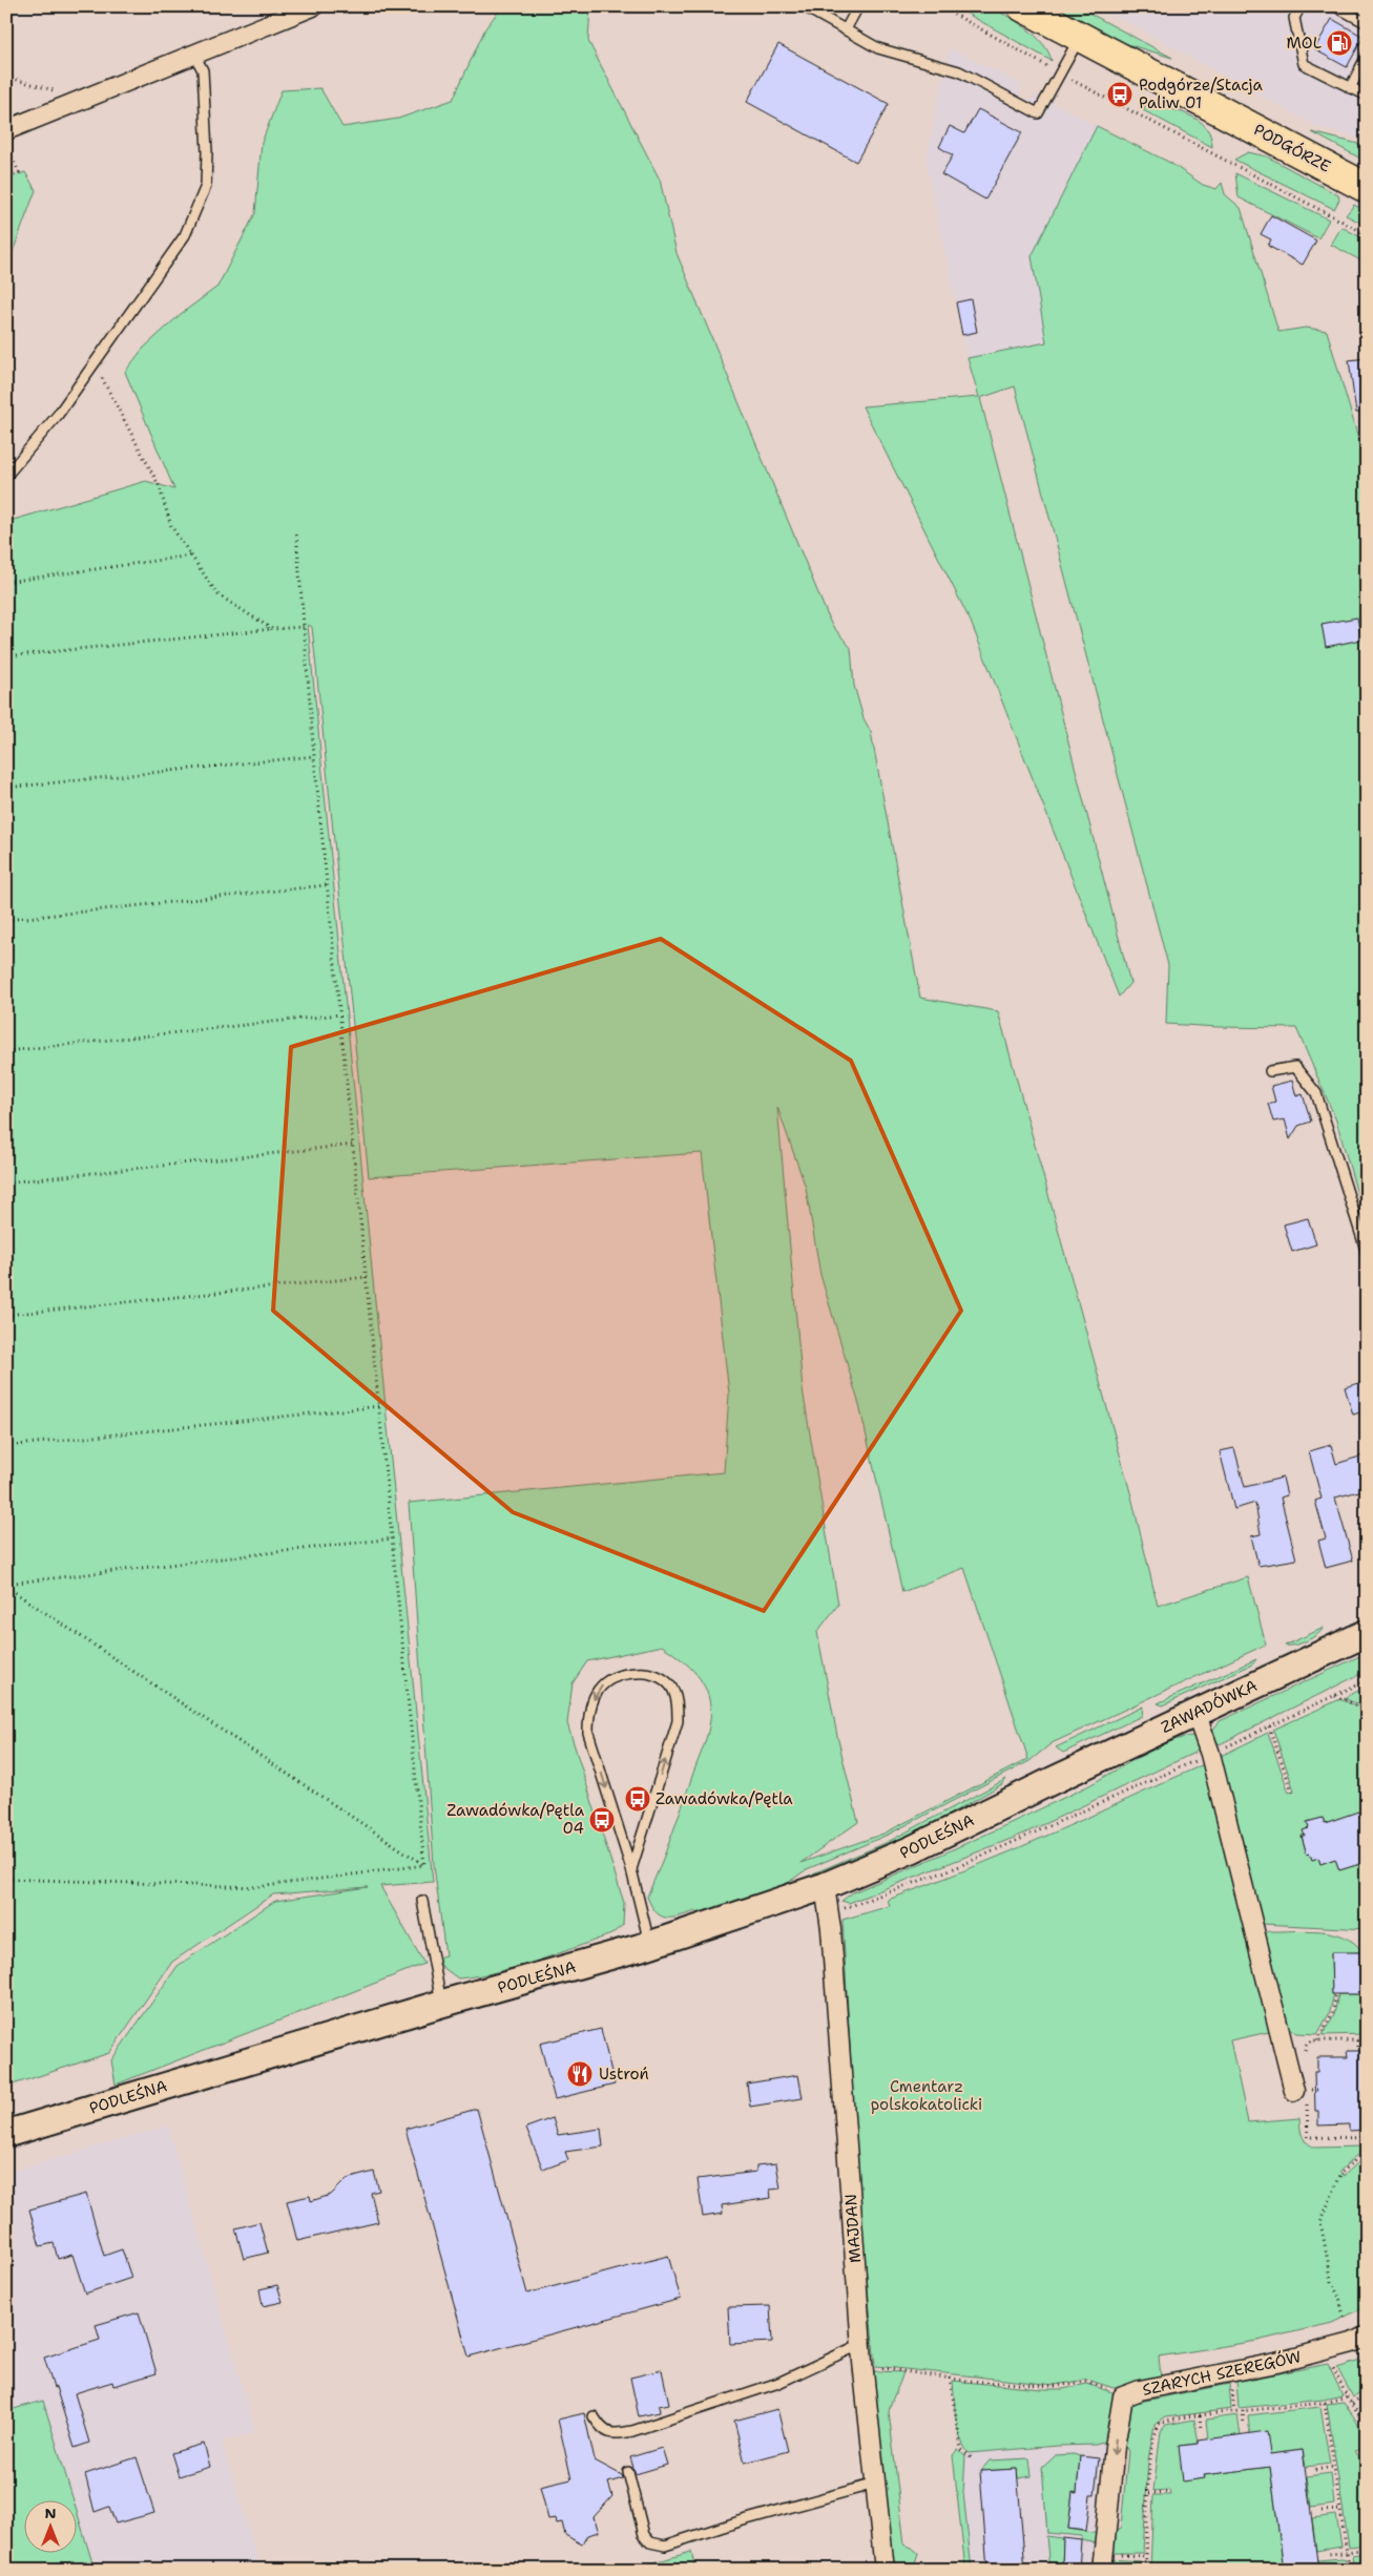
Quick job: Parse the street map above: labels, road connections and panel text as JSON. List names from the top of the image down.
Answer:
{
  "streets": {
    "highway": ["PODGÓRZE"],
    "main road": ["ZAWADÓWKA", "PODLEŚNA"],
    "street": ["MAJDAN", "SZARYCH SZEREGÓW"]
  },
  "crossings": [
    ["ZAWADÓWKA", "PODLEŚNA"],
    ["PODLEŚNA", "MAJDAN"]
  ],
  "one_way": ["SZARYCH SZEREGÓW"],
  "parks": ["Cmentarz polskokatolicki"],
  "places": {
    "fuel station": ["MOL"],
    "bus stop": ["Podgórze/Stacja Paliw 01", "Zawadówka/Pętla", "Zawadówka/Pętla 04"],
    "restaurant": ["Ustroń"]
  },
  "north": "top"
}
